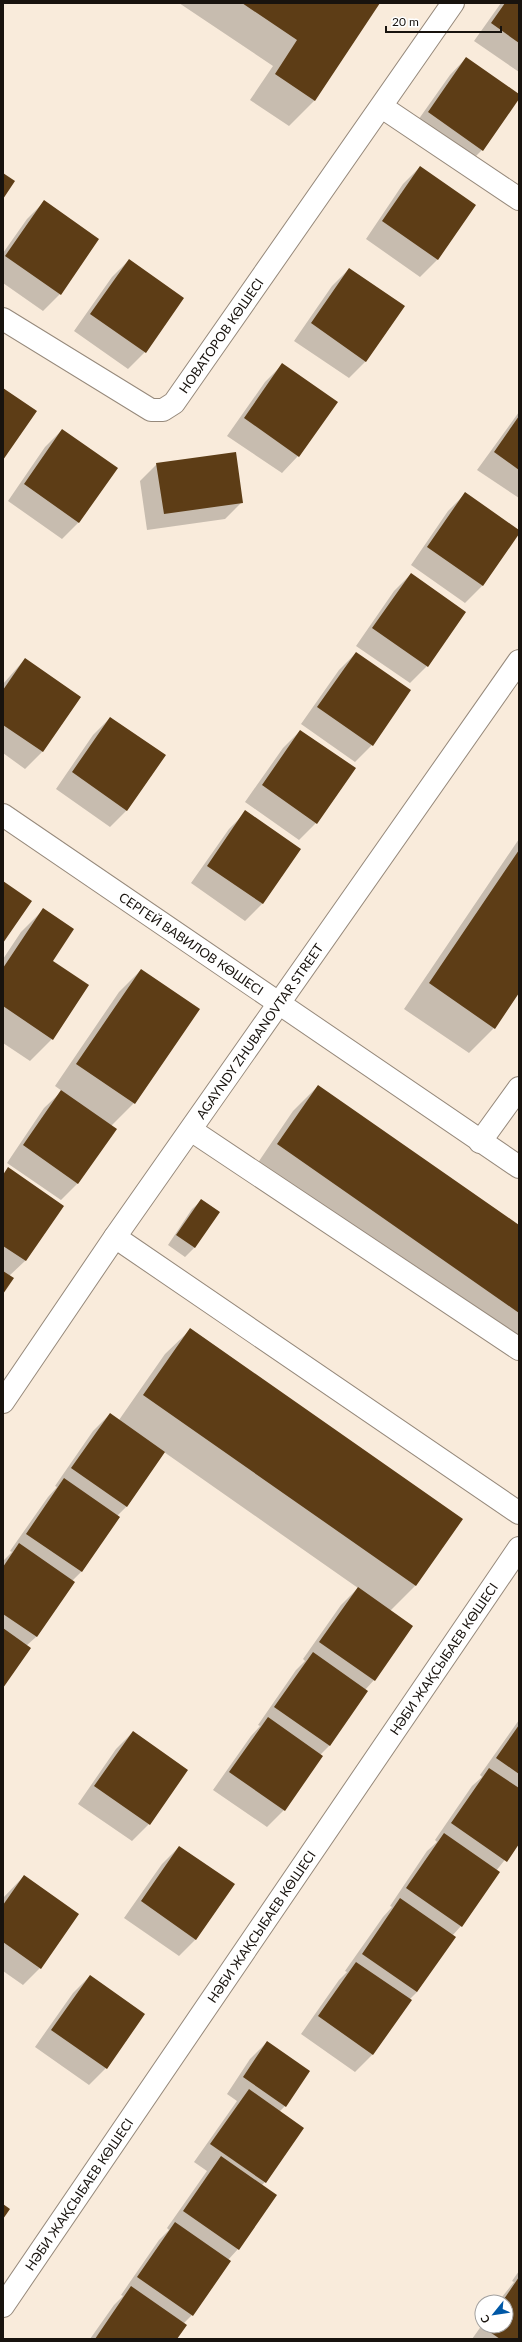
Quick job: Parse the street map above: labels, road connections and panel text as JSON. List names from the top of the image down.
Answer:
{
  "streets": {
    "street": [
      "НОВАТОРОВ КӨШЕСІ",
      "СЕРГЕЙ ВАВИЛОВ КӨШЕСІ",
      "AGAYNDY ZHUBANOVTAR STREET",
      "НӘБИ ЖАҚСЫБАЕВ КӨШЕСІ"
    ]
  },
  "crossings": [
    ["СЕРГЕЙ ВАВИЛОВ КӨШЕСІ", "AGAYNDY ZHUBANOVTAR STREET"]
  ],
  "scale_bar": "20 m",
  "north": "bottom left"
}
